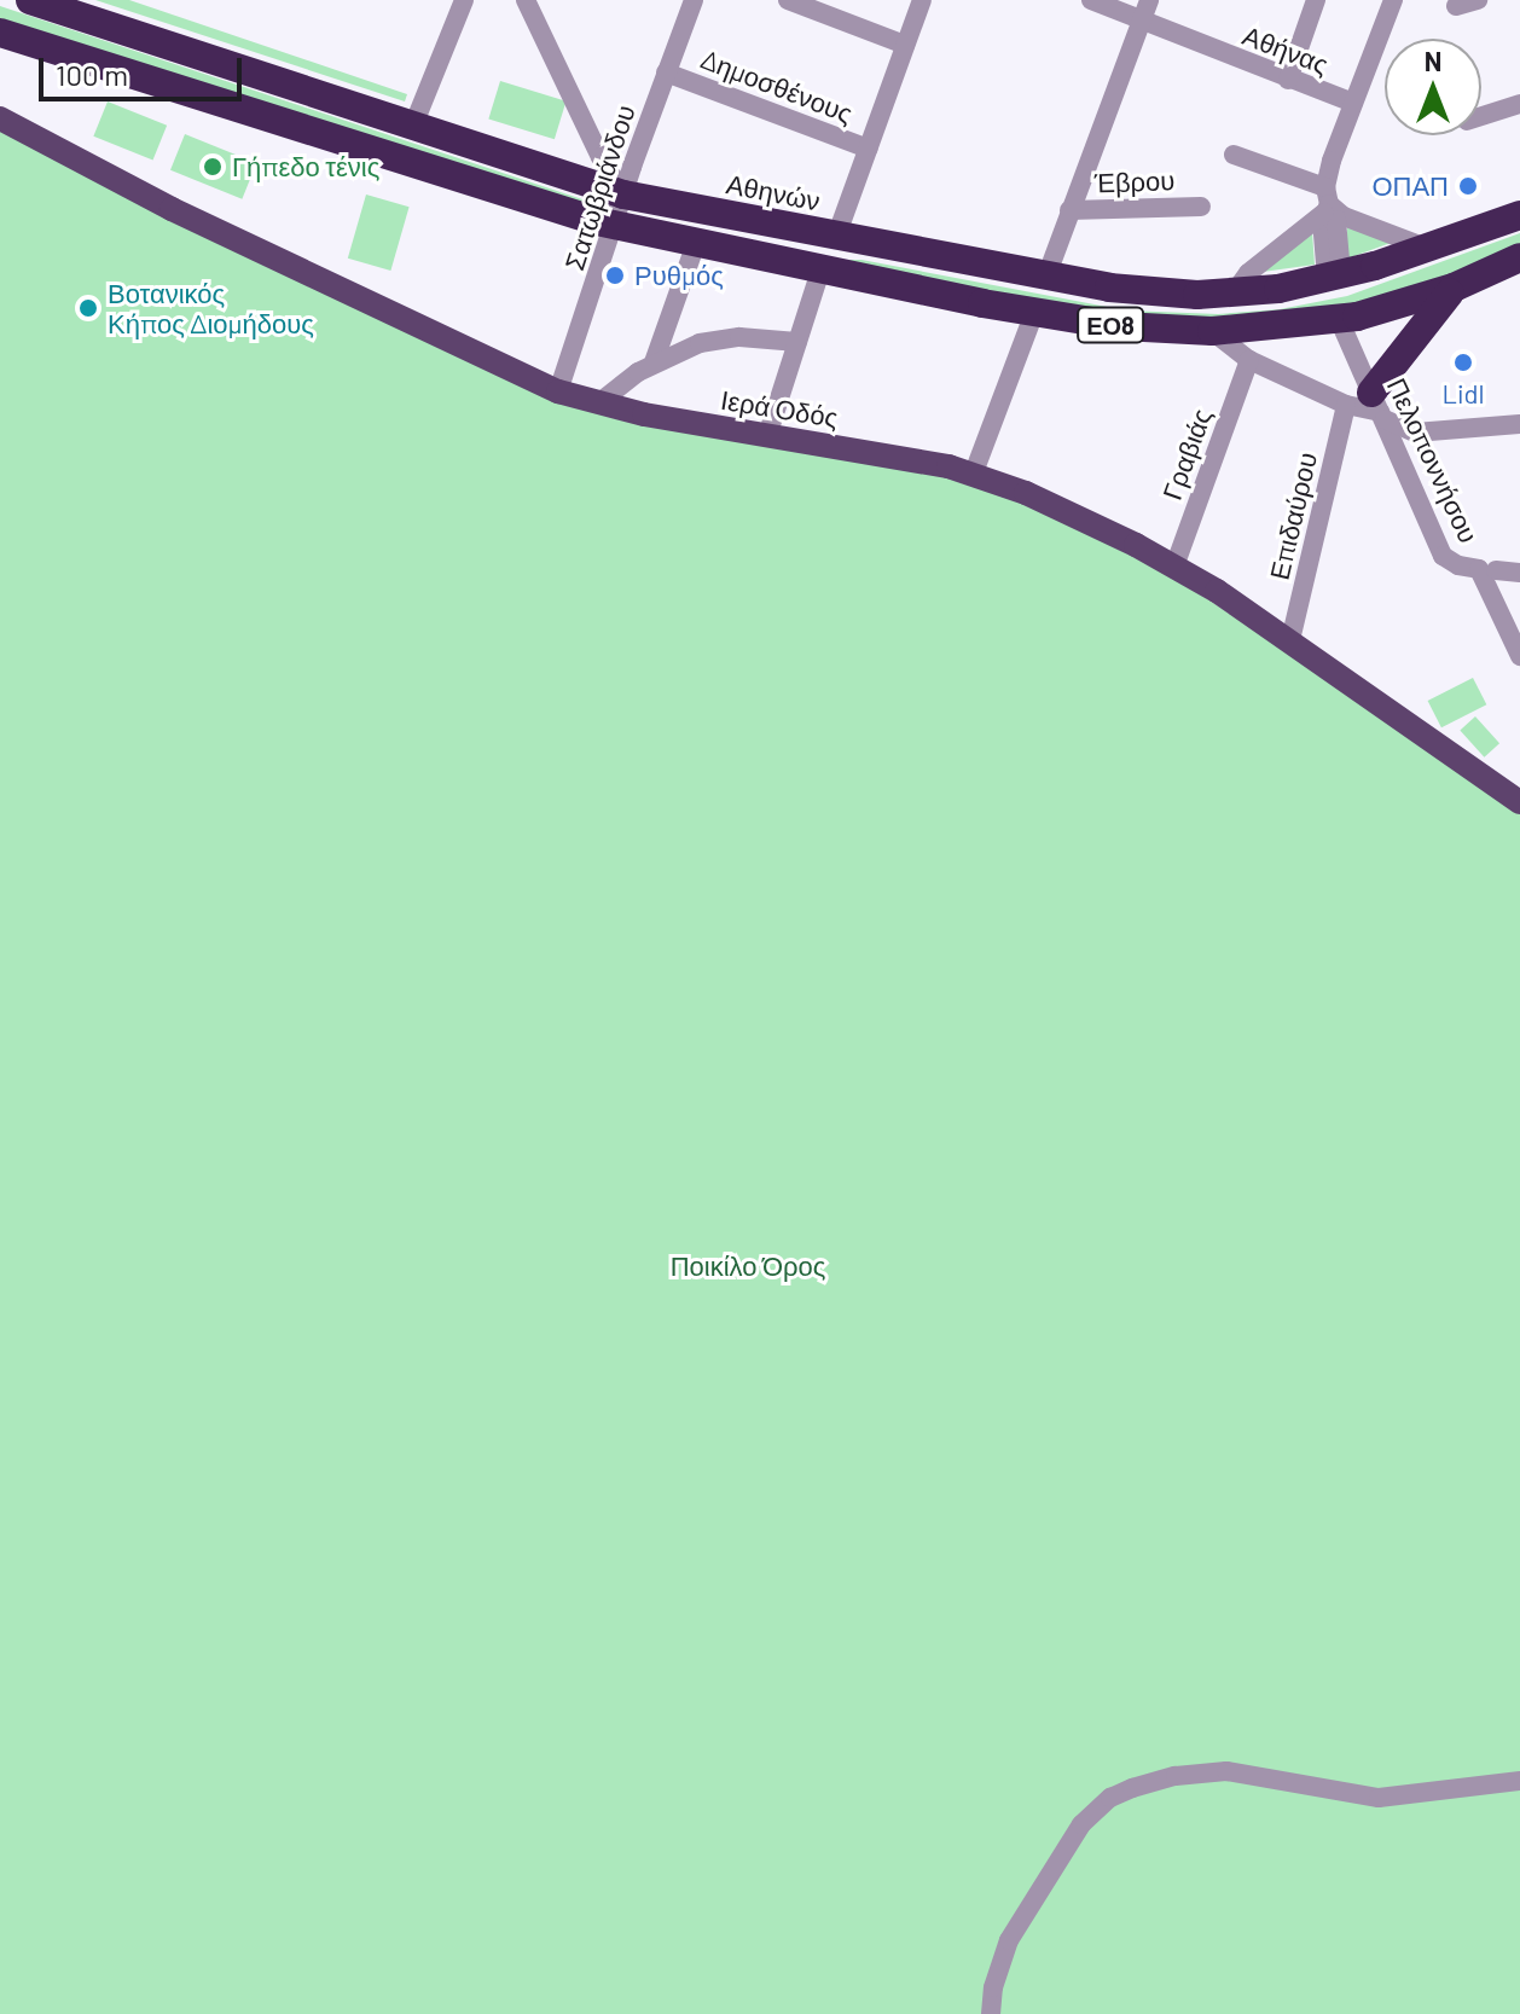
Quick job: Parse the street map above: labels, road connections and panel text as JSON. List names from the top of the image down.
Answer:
{
  "streets": {
    "highway": ["Αθηνών", "ΕΟ8"],
    "main road": ["Ιερά Οδός"],
    "street": [
      "Αθήνας",
      "Δημοσθένους",
      "Έβρου",
      "Σατωβριάνδου",
      "Γραβιάς",
      "Πελοποννήσου",
      "Επιδαύρου"
    ]
  },
  "crossings": [
    ["Δημοσθένους", "Σατωβριάνδου"],
    ["Σατωβριάνδου", "Αθηνών"],
    ["Σατωβριάνδου", "ΕΟ8"],
    ["Σατωβριάνδου", "Ιερά Οδός"],
    ["ΕΟ8", "Πελοποννήσου"],
    ["Ιερά Οδός", "Γραβιάς"],
    ["Ιερά Οδός", "Επιδαύρου"],
    ["Πελοποννήσου", "Επιδαύρου"]
  ],
  "parks": ["Ποικίλο Όρος"],
  "places": [
    "Γήπεδο τένις",
    "ΟΠΑΠ",
    "Ρυθμός",
    "Βοτανικός Κήπος Διομήδους",
    "Lidl"
  ],
  "scale_bar": "100 m",
  "north": "top"
}
